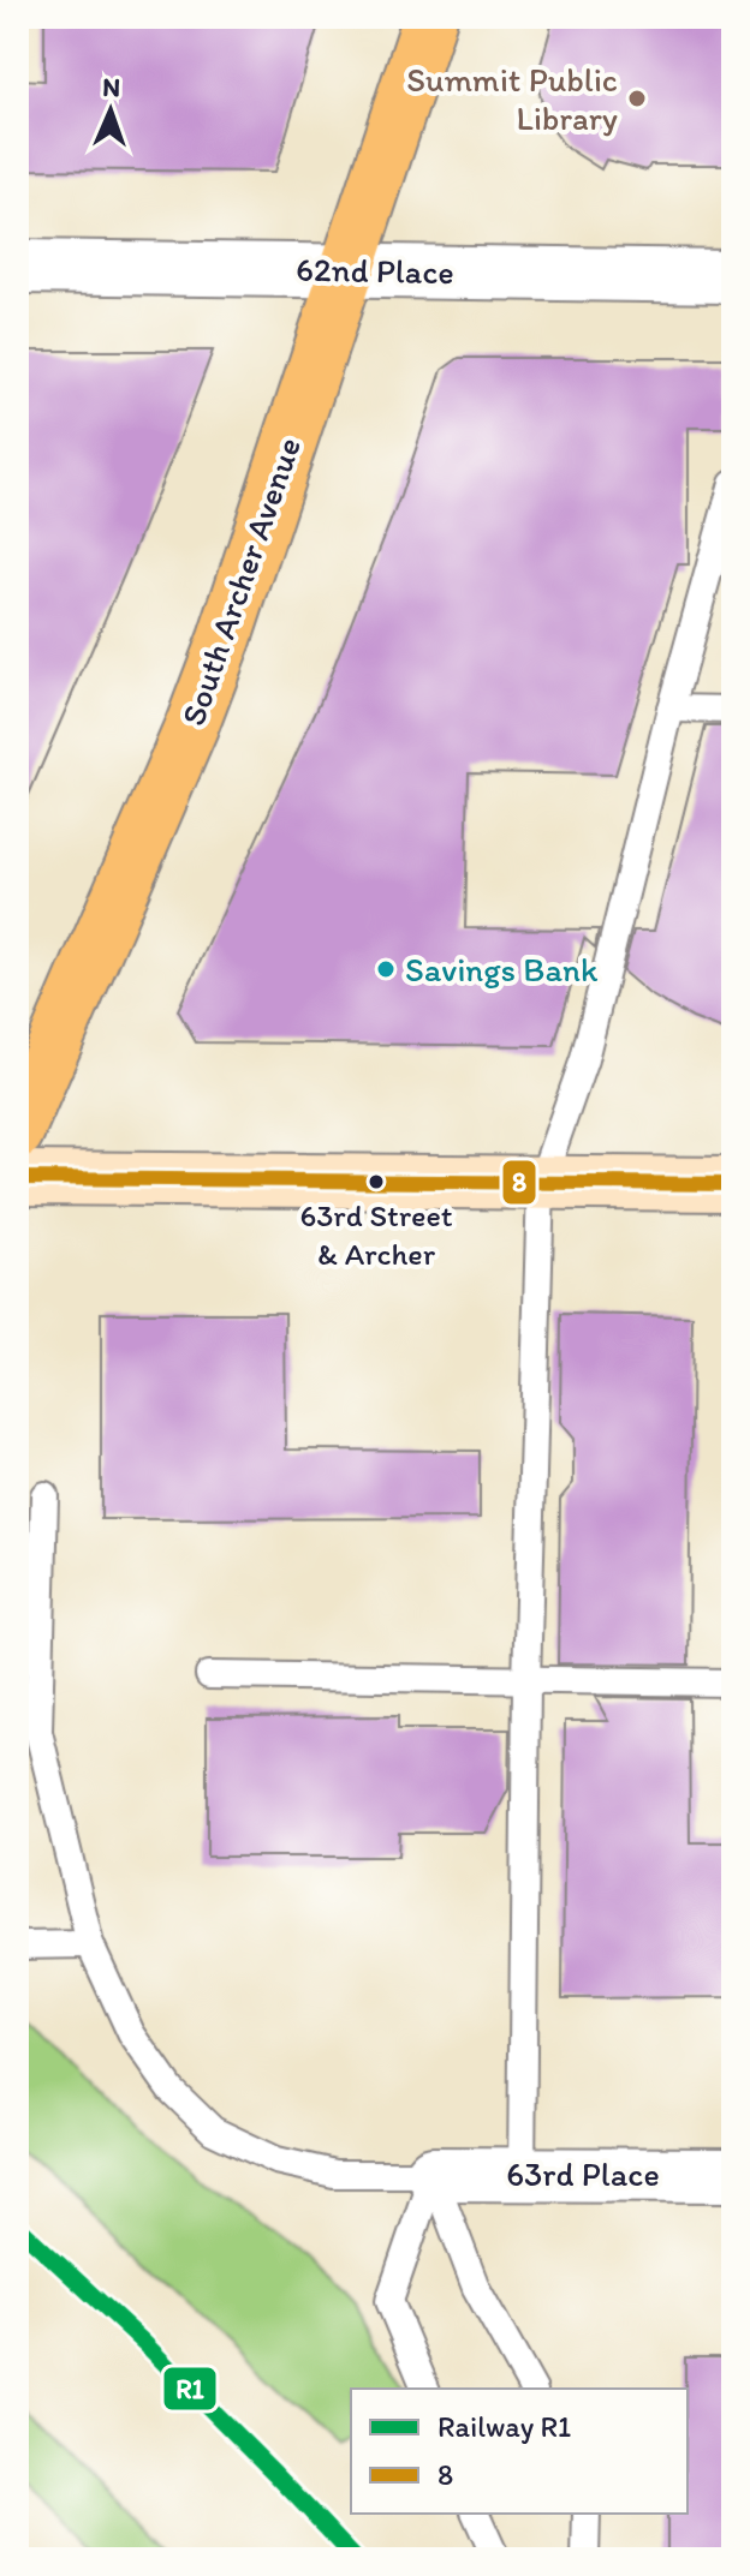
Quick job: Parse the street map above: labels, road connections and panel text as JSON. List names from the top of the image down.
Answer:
{
  "streets": {
    "main road": ["South Archer Avenue"],
    "street": ["62nd Place", "63rd Place"]
  },
  "crossings": [
    ["62nd Place", "South Archer Avenue"]
  ],
  "places": ["Summit Public Library", "Savings Bank", "63rd Street & Archer"],
  "lines": ["transit line 8", "rail line R1"],
  "legend": ["Railway R1", "8"],
  "north": "top"
}
